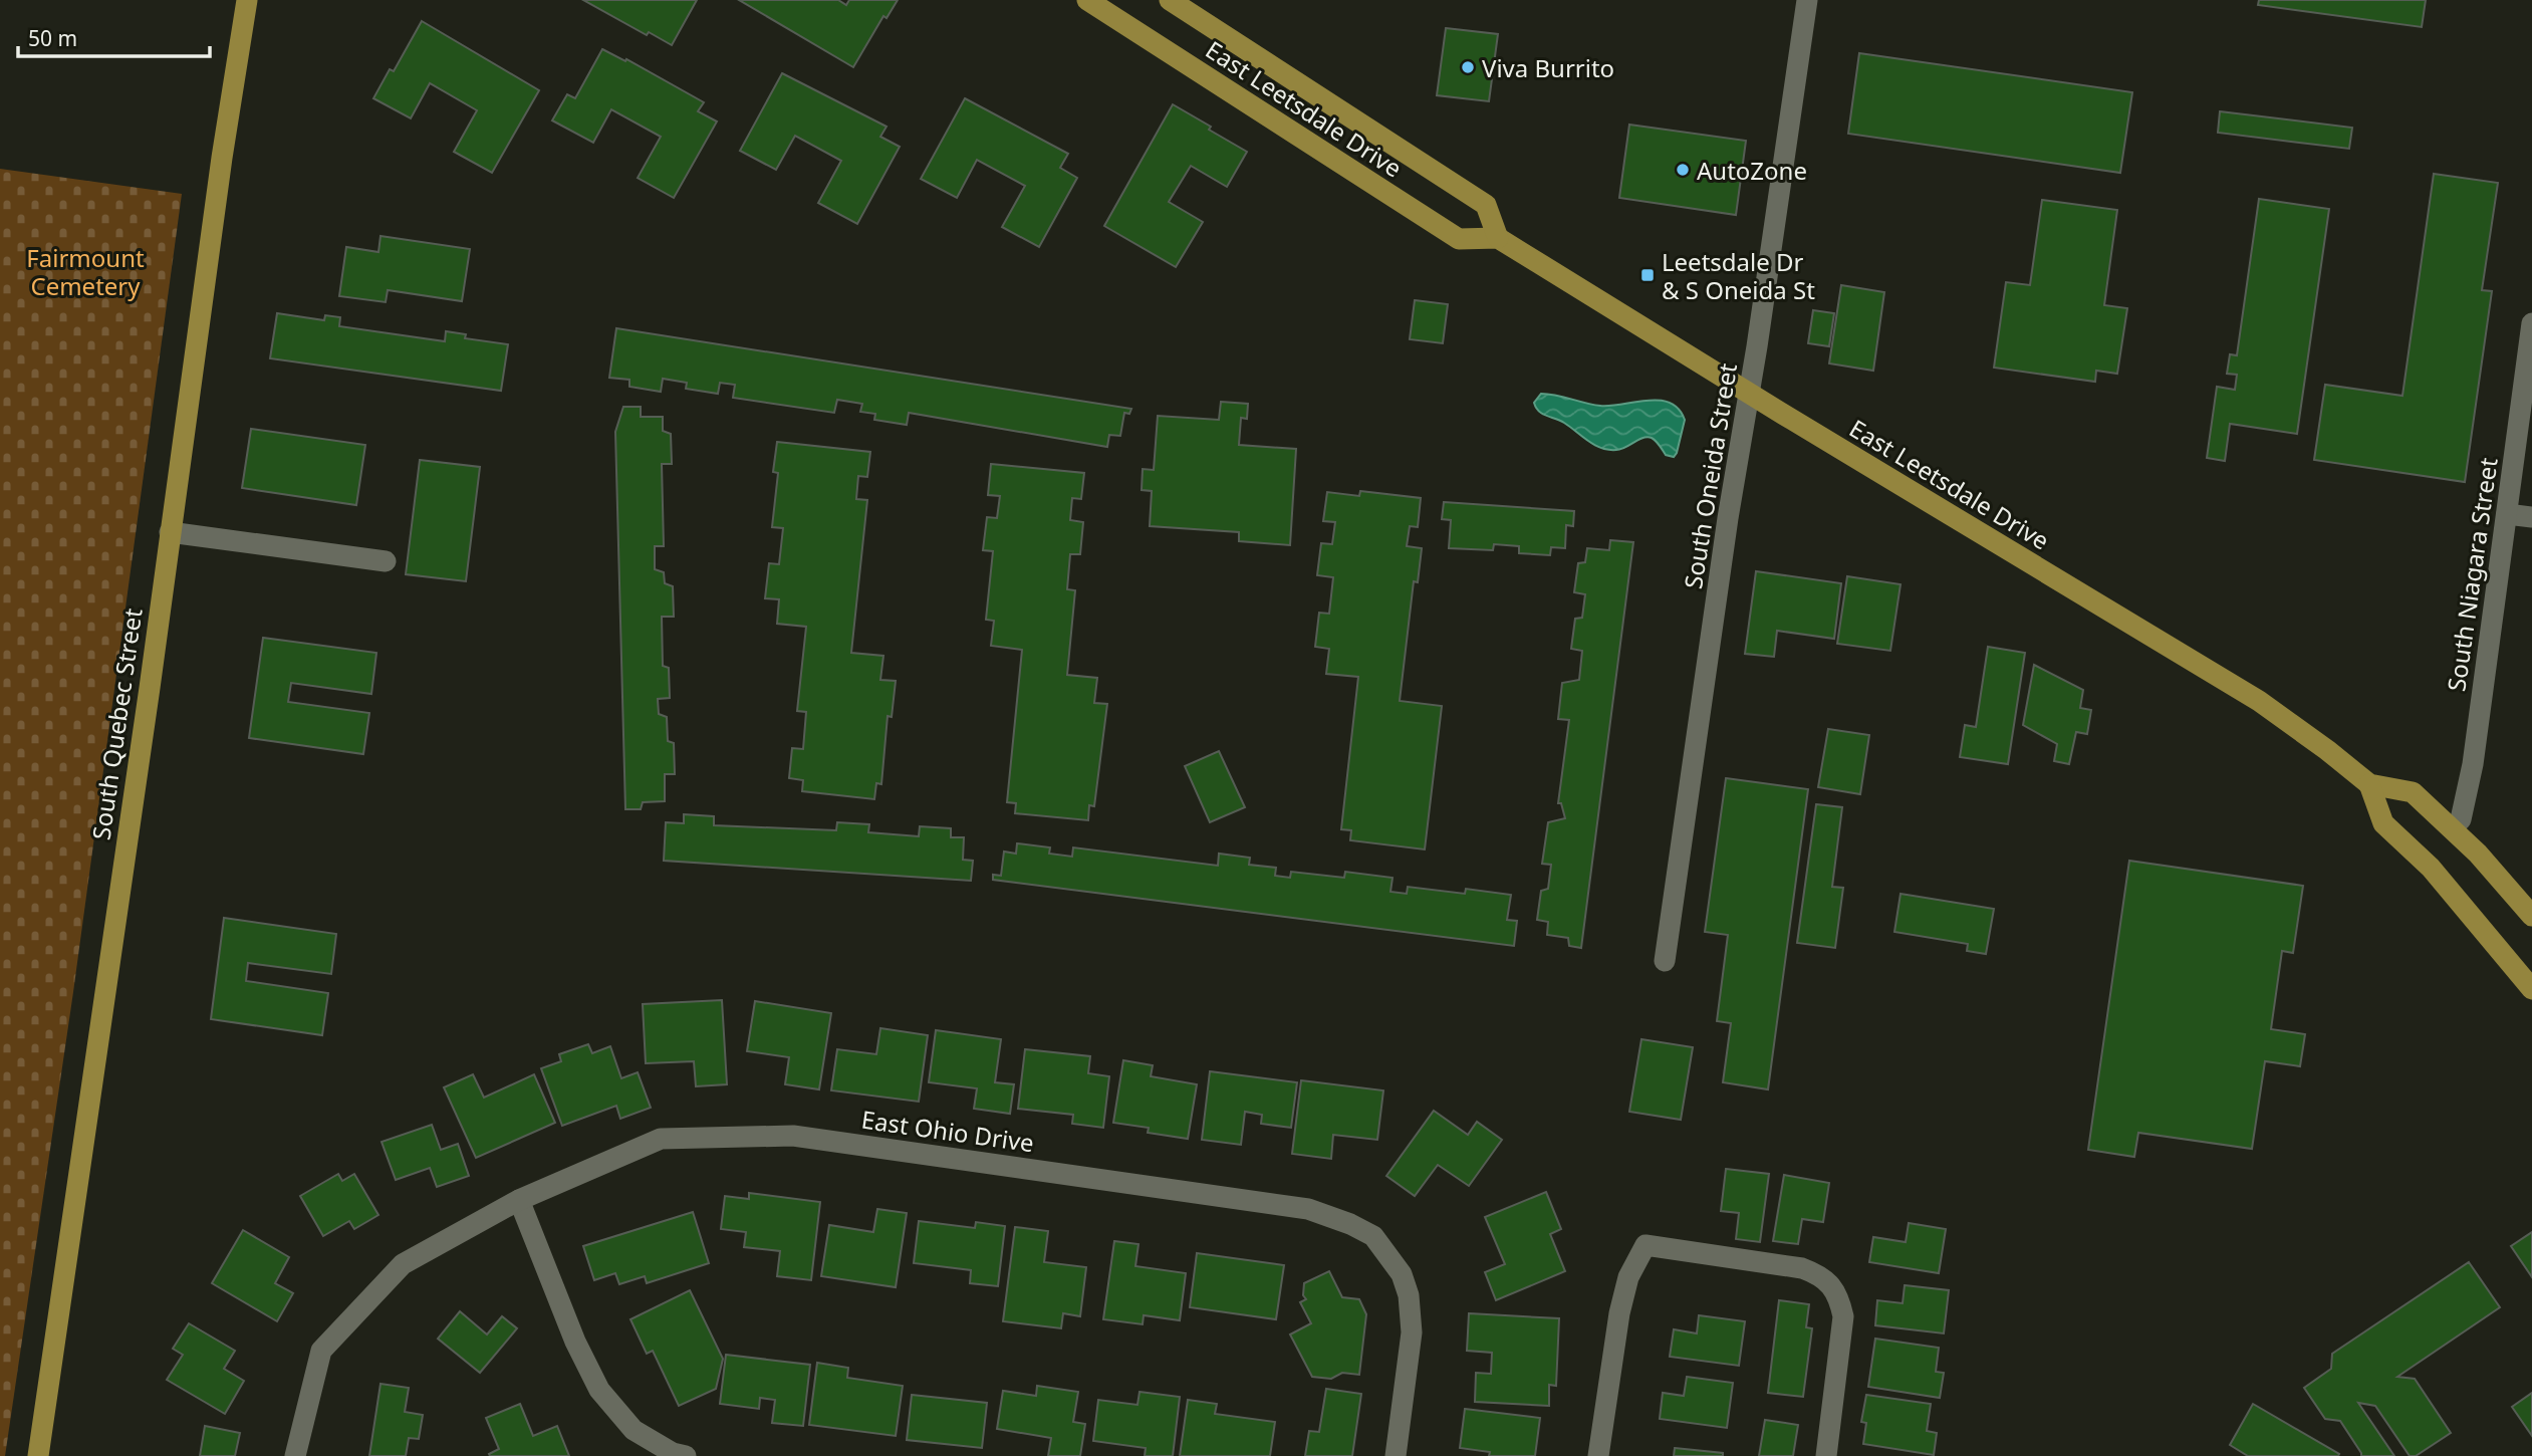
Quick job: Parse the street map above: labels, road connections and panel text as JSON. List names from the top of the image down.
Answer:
{
  "streets": {
    "main road": ["East Leetsdale Drive", "South Quebec Street"],
    "street": ["South Oneida Street", "South Niagara Street", "East Ohio Drive"]
  },
  "crossings": [
    ["East Leetsdale Drive", "South Oneida Street"],
    ["East Leetsdale Drive", "South Niagara Street"]
  ],
  "parks": ["Fairmount Cemetery"],
  "places": {
    "other": ["Viva Burrito", "AutoZone"],
    "transit": ["Leetsdale Dr & S Oneida St"]
  },
  "scale_bar": "50 m"
}
